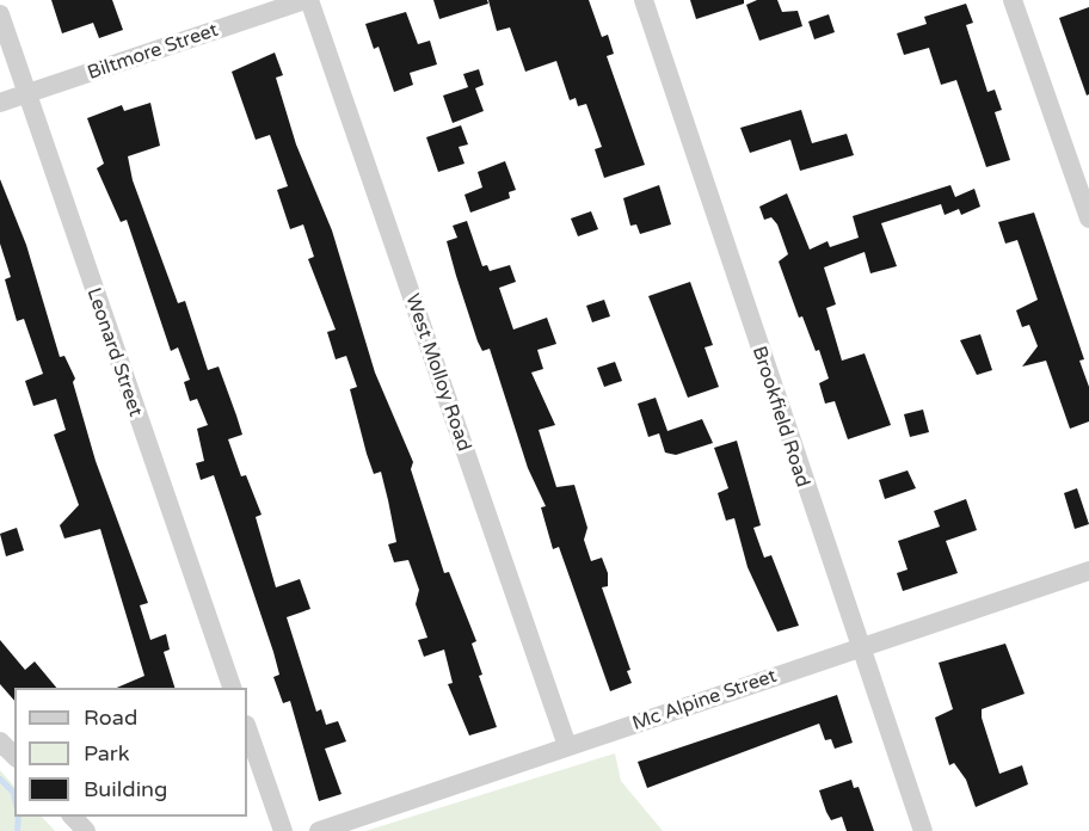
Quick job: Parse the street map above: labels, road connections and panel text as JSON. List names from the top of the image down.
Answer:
{
  "streets": {
    "street": [
      "Biltmore Street",
      "Leonard Street",
      "West Molloy Road",
      "Brookfield Road",
      "Mc Alpine Street"
    ]
  },
  "crossings": [
    ["Biltmore Street", "Leonard Street"],
    ["Biltmore Street", "West Molloy Road"],
    ["West Molloy Road", "Mc Alpine Street"],
    ["Brookfield Road", "Mc Alpine Street"]
  ],
  "legend": ["Road", "Park", "Building"]
}
